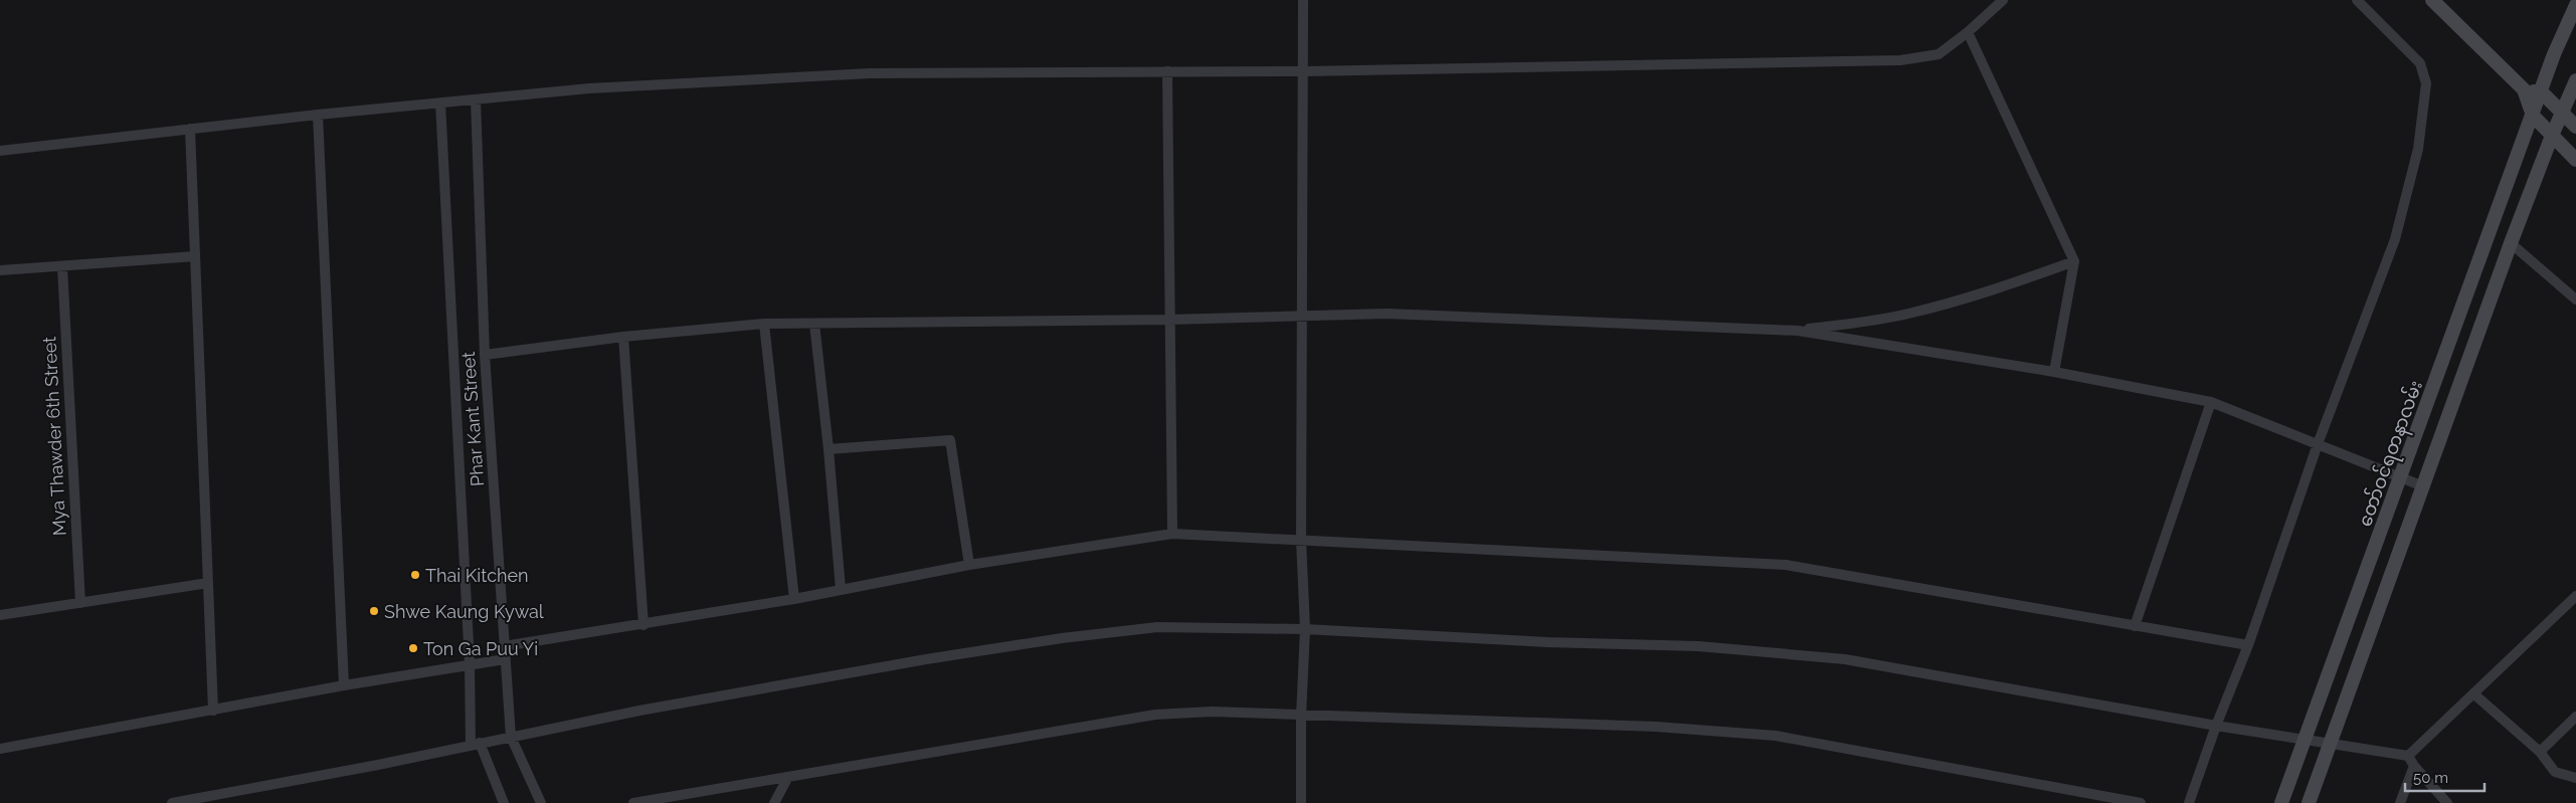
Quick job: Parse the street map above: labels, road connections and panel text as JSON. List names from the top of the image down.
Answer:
{
  "streets": {
    "main road": ["တော်ဝင်ရတနာလမ်း"],
    "street": ["Phar Kant Street", "Mya Thawder 6th Street"]
  },
  "places": ["Thai Kitchen", "Shwe Kaung Kywal", "Ton Ga Puu Yi"],
  "scale_bar": "50 m"
}
